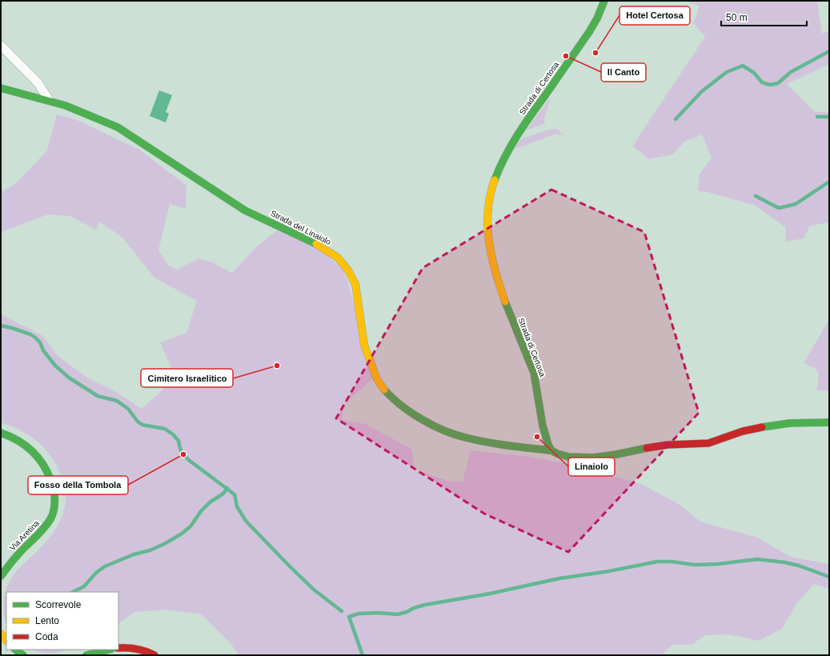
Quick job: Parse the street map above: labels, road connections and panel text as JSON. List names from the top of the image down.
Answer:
{
  "streets": {
    "street": ["Strada di Certosa", "Strada del Linaiolo", "Via Aretina"]
  },
  "crossings": [
    ["Strada di Certosa", "Strada del Linaiolo"]
  ],
  "places": [
    "Hotel Certosa",
    "Il Canto",
    "Cimitero Israelitico",
    "Linaiolo",
    "Fosso della Tombola"
  ],
  "legend": ["Scorrevole", "Lento", "Coda"],
  "scale_bar": "50 m"
}
